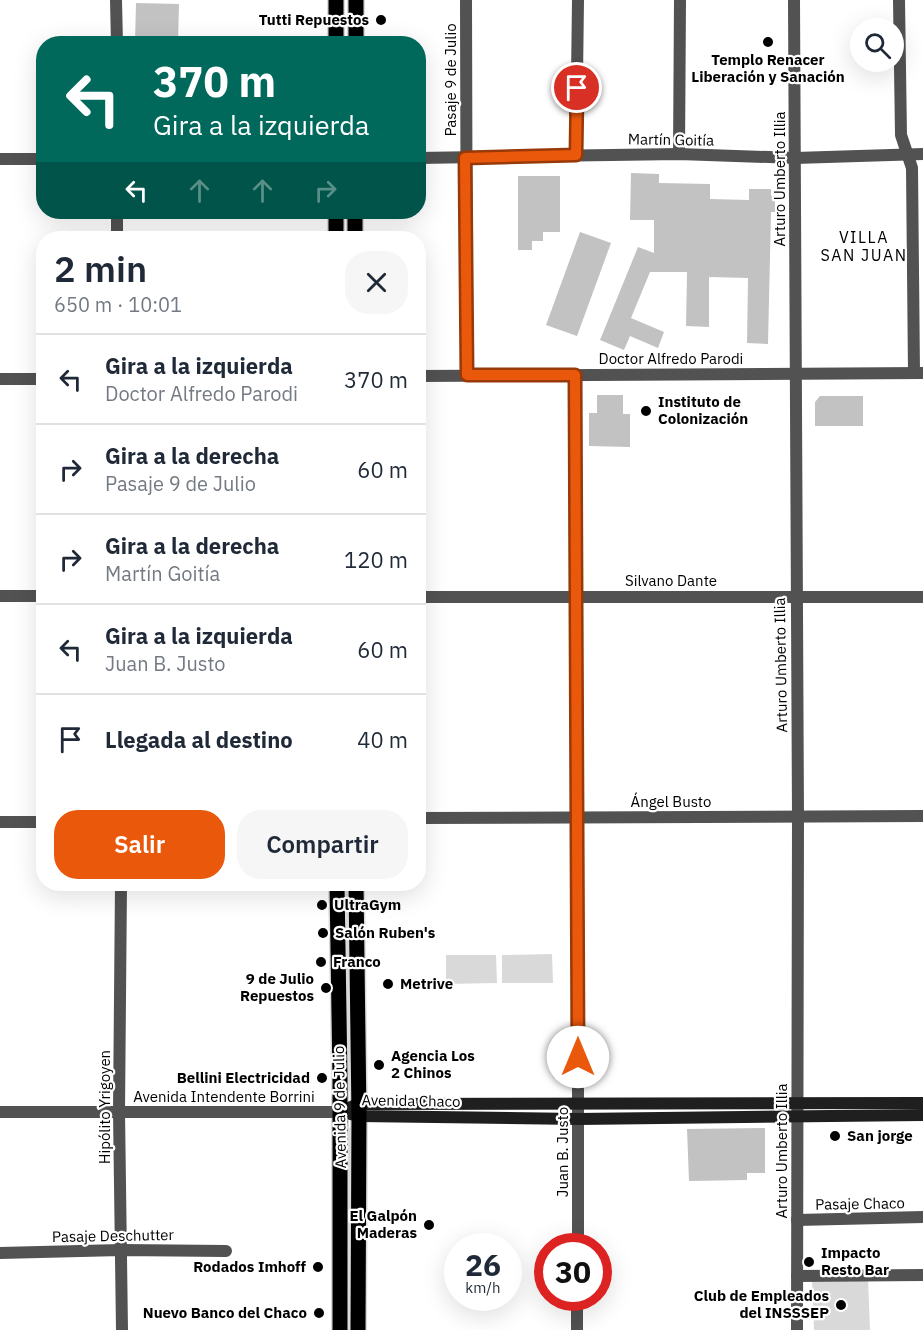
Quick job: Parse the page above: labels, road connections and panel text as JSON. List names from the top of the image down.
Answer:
{
  "streets": {
    "main road": ["Avenida Chaco", "Avenida 9 de Julio"],
    "street": [
      "Pasaje 9 de Julio",
      "Martín Goitía",
      "Arturo Umberto Illia",
      "Doctor Alfredo Parodi",
      "Silvano Dante",
      "Ángel Busto",
      "Avenida Intendente Borrini",
      "Hipólito Yrigoyen",
      "Juan B. Justo",
      "Pasaje Chaco",
      "Pasaje Deschutter"
    ]
  },
  "crossings": [
    ["Pasaje 9 de Julio", "Martín Goitía"],
    ["Pasaje 9 de Julio", "Doctor Alfredo Parodi"],
    ["Martín Goitía", "Arturo Umberto Illia"],
    ["Arturo Umberto Illia", "Doctor Alfredo Parodi"],
    ["Arturo Umberto Illia", "Silvano Dante"],
    ["Arturo Umberto Illia", "Ángel Busto"],
    ["Arturo Umberto Illia", "Avenida Chaco"],
    ["Arturo Umberto Illia", "Pasaje Chaco"],
    ["Doctor Alfredo Parodi", "Juan B. Justo"],
    ["Silvano Dante", "Juan B. Justo"],
    ["Ángel Busto", "Juan B. Justo"],
    ["Avenida Intendente Borrini", "Avenida Chaco"],
    ["Avenida Intendente Borrini", "Hipólito Yrigoyen"],
    ["Avenida Intendente Borrini", "Avenida 9 de Julio"],
    ["Avenida Chaco", "Avenida 9 de Julio"],
    ["Avenida Chaco", "Juan B. Justo"],
    ["Hipólito Yrigoyen", "Pasaje Deschutter"]
  ],
  "districts": ["VILLA SAN JUAN"],
  "places": [
    "Tutti Repuestos",
    "Templo Renacer Liberación y Sanación",
    "Instituto de Colonización",
    "UltraGym",
    "Salón Ruben's",
    "Franco",
    "Metrive",
    "9 de Julio Repuestos",
    "Agencia Los 2 Chinos",
    "Bellini Electricidad",
    "San jorge",
    "El Galpón Maderas",
    "Impacto Resto Bar",
    "Rodados Imhoff",
    "Club de Empleados del INSSSEP",
    "Nuevo Banco del Chaco"
  ],
  "page": {
    "turn": ["370 m", "Gira a la izquierda"],
    "heading": ["2 min", "650 m · 10:01"],
    "list": [
      {
        "name": "Gira a la izquierda",
        "note": "Doctor Alfredo Parodi",
        "value": "370 m"
      },
      {
        "name": "Gira a la derecha",
        "note": "Pasaje 9 de Julio",
        "value": "60 m"
      },
      {
        "name": "Gira a la derecha",
        "note": "Martín Goitía",
        "value": "120 m"
      },
      {
        "name": "Gira a la izquierda",
        "note": "Juan B. Justo",
        "value": "60 m"
      },
      {
        "name": "Llegada al destino",
        "value": "40 m"
      }
    ],
    "buttons": ["Salir", "Compartir"],
    "speed": "26 km/h",
    "limit": "30"
  }
}
